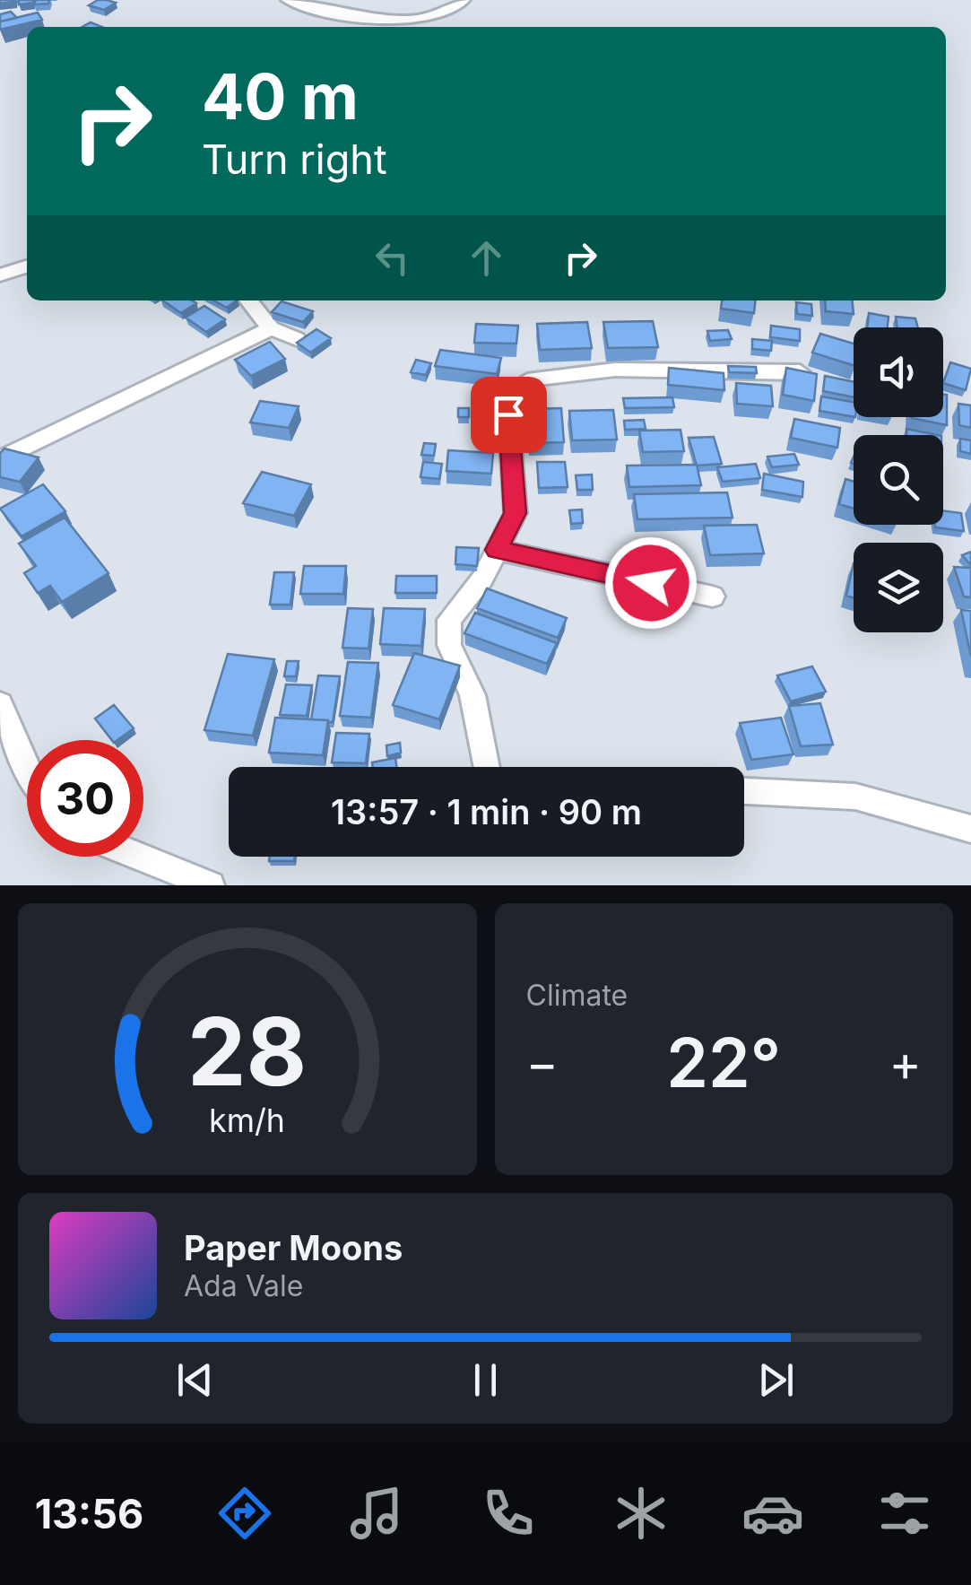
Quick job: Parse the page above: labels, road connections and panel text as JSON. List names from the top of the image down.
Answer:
{
  "page": {
    "turn": ["40 m", "Turn right"],
    "limit": "30",
    "trip": "13:57 · 1 min · 90 m",
    "tile": "Climate",
    "heat": ["−", "22°", "+"],
    "song": ["Paper Moons", "Ada Vale"],
    "tabs": "13:56",
    "gauge": ["28", "km/h"]
  }
}
